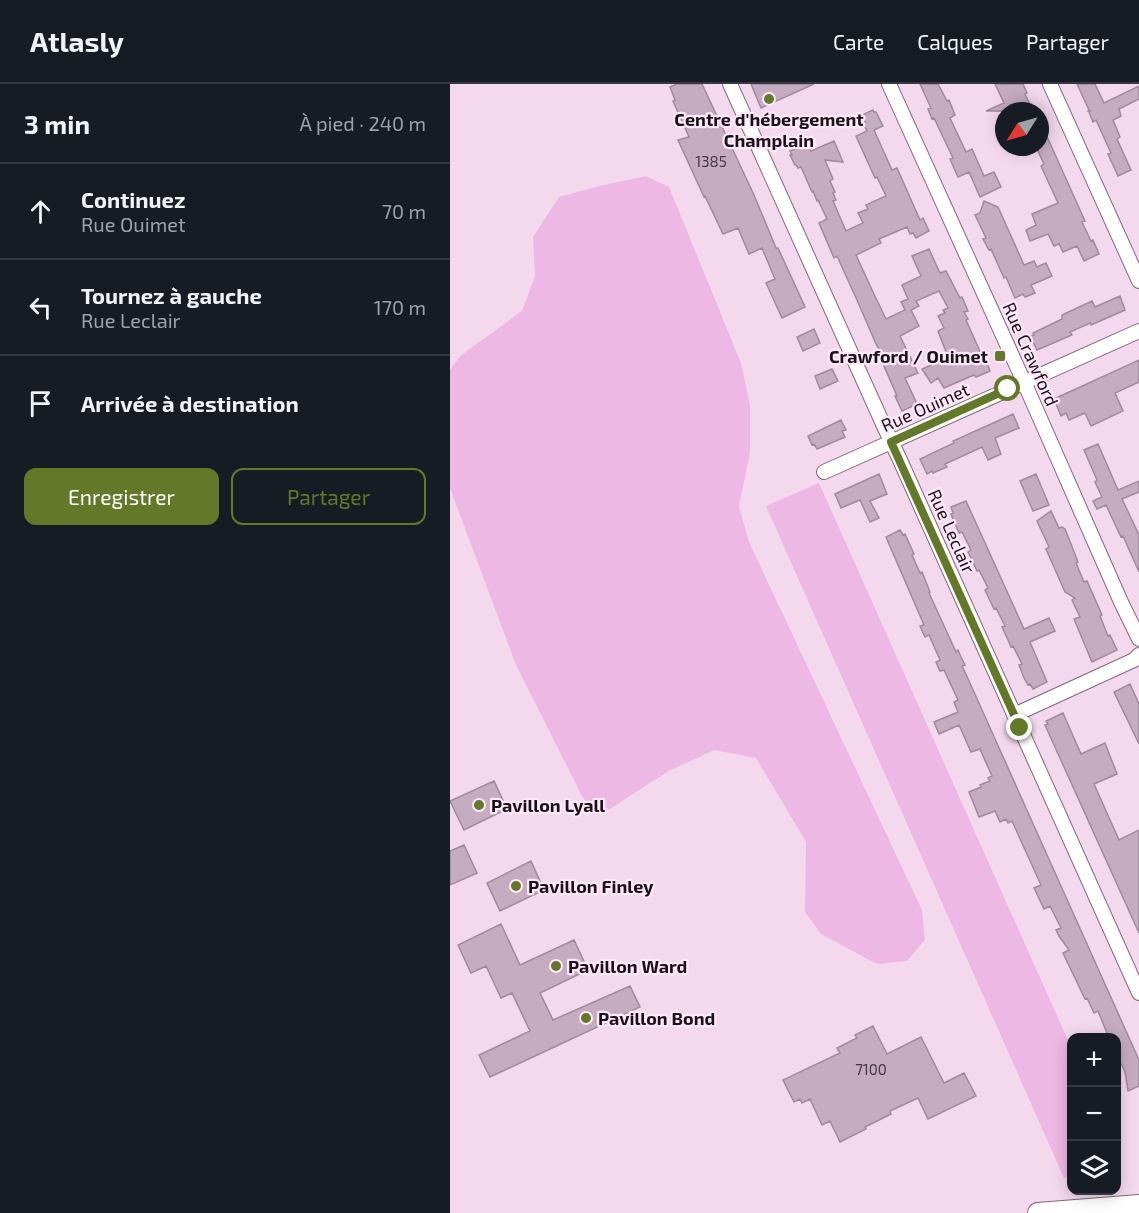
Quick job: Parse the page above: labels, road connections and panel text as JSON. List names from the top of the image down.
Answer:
{
  "streets": {
    "street": ["Rue Crawford", "Rue Ouimet", "Rue Leclair"]
  },
  "crossings": [
    ["Rue Crawford", "Rue Ouimet"],
    ["Rue Ouimet", "Rue Leclair"]
  ],
  "places": {
    "other": [
      "Centre d'hébergement Champlain",
      "Pavillon Lyall",
      "Pavillon Finley",
      "Pavillon Ward",
      "Pavillon Bond"
    ],
    "transit": ["Crawford / Ouimet"]
  },
  "house_numbers": ["1385", "7100"],
  "north": "bottom left",
  "page": {
    "header": "Atlasly",
    "nav": ["Carte", "Calques", "Partager"],
    "heading": ["3 min", "À pied · 240 m"],
    "list": [
      ["Continuez", "Rue Ouimet", "70 m"],
      ["Tournez à gauche", "Rue Leclair", "170 m"],
      "Arrivée à destination"
    ],
    "buttons": ["Enregistrer", "Partager"],
    "map_buttons": ["+", "−"]
  }
}
